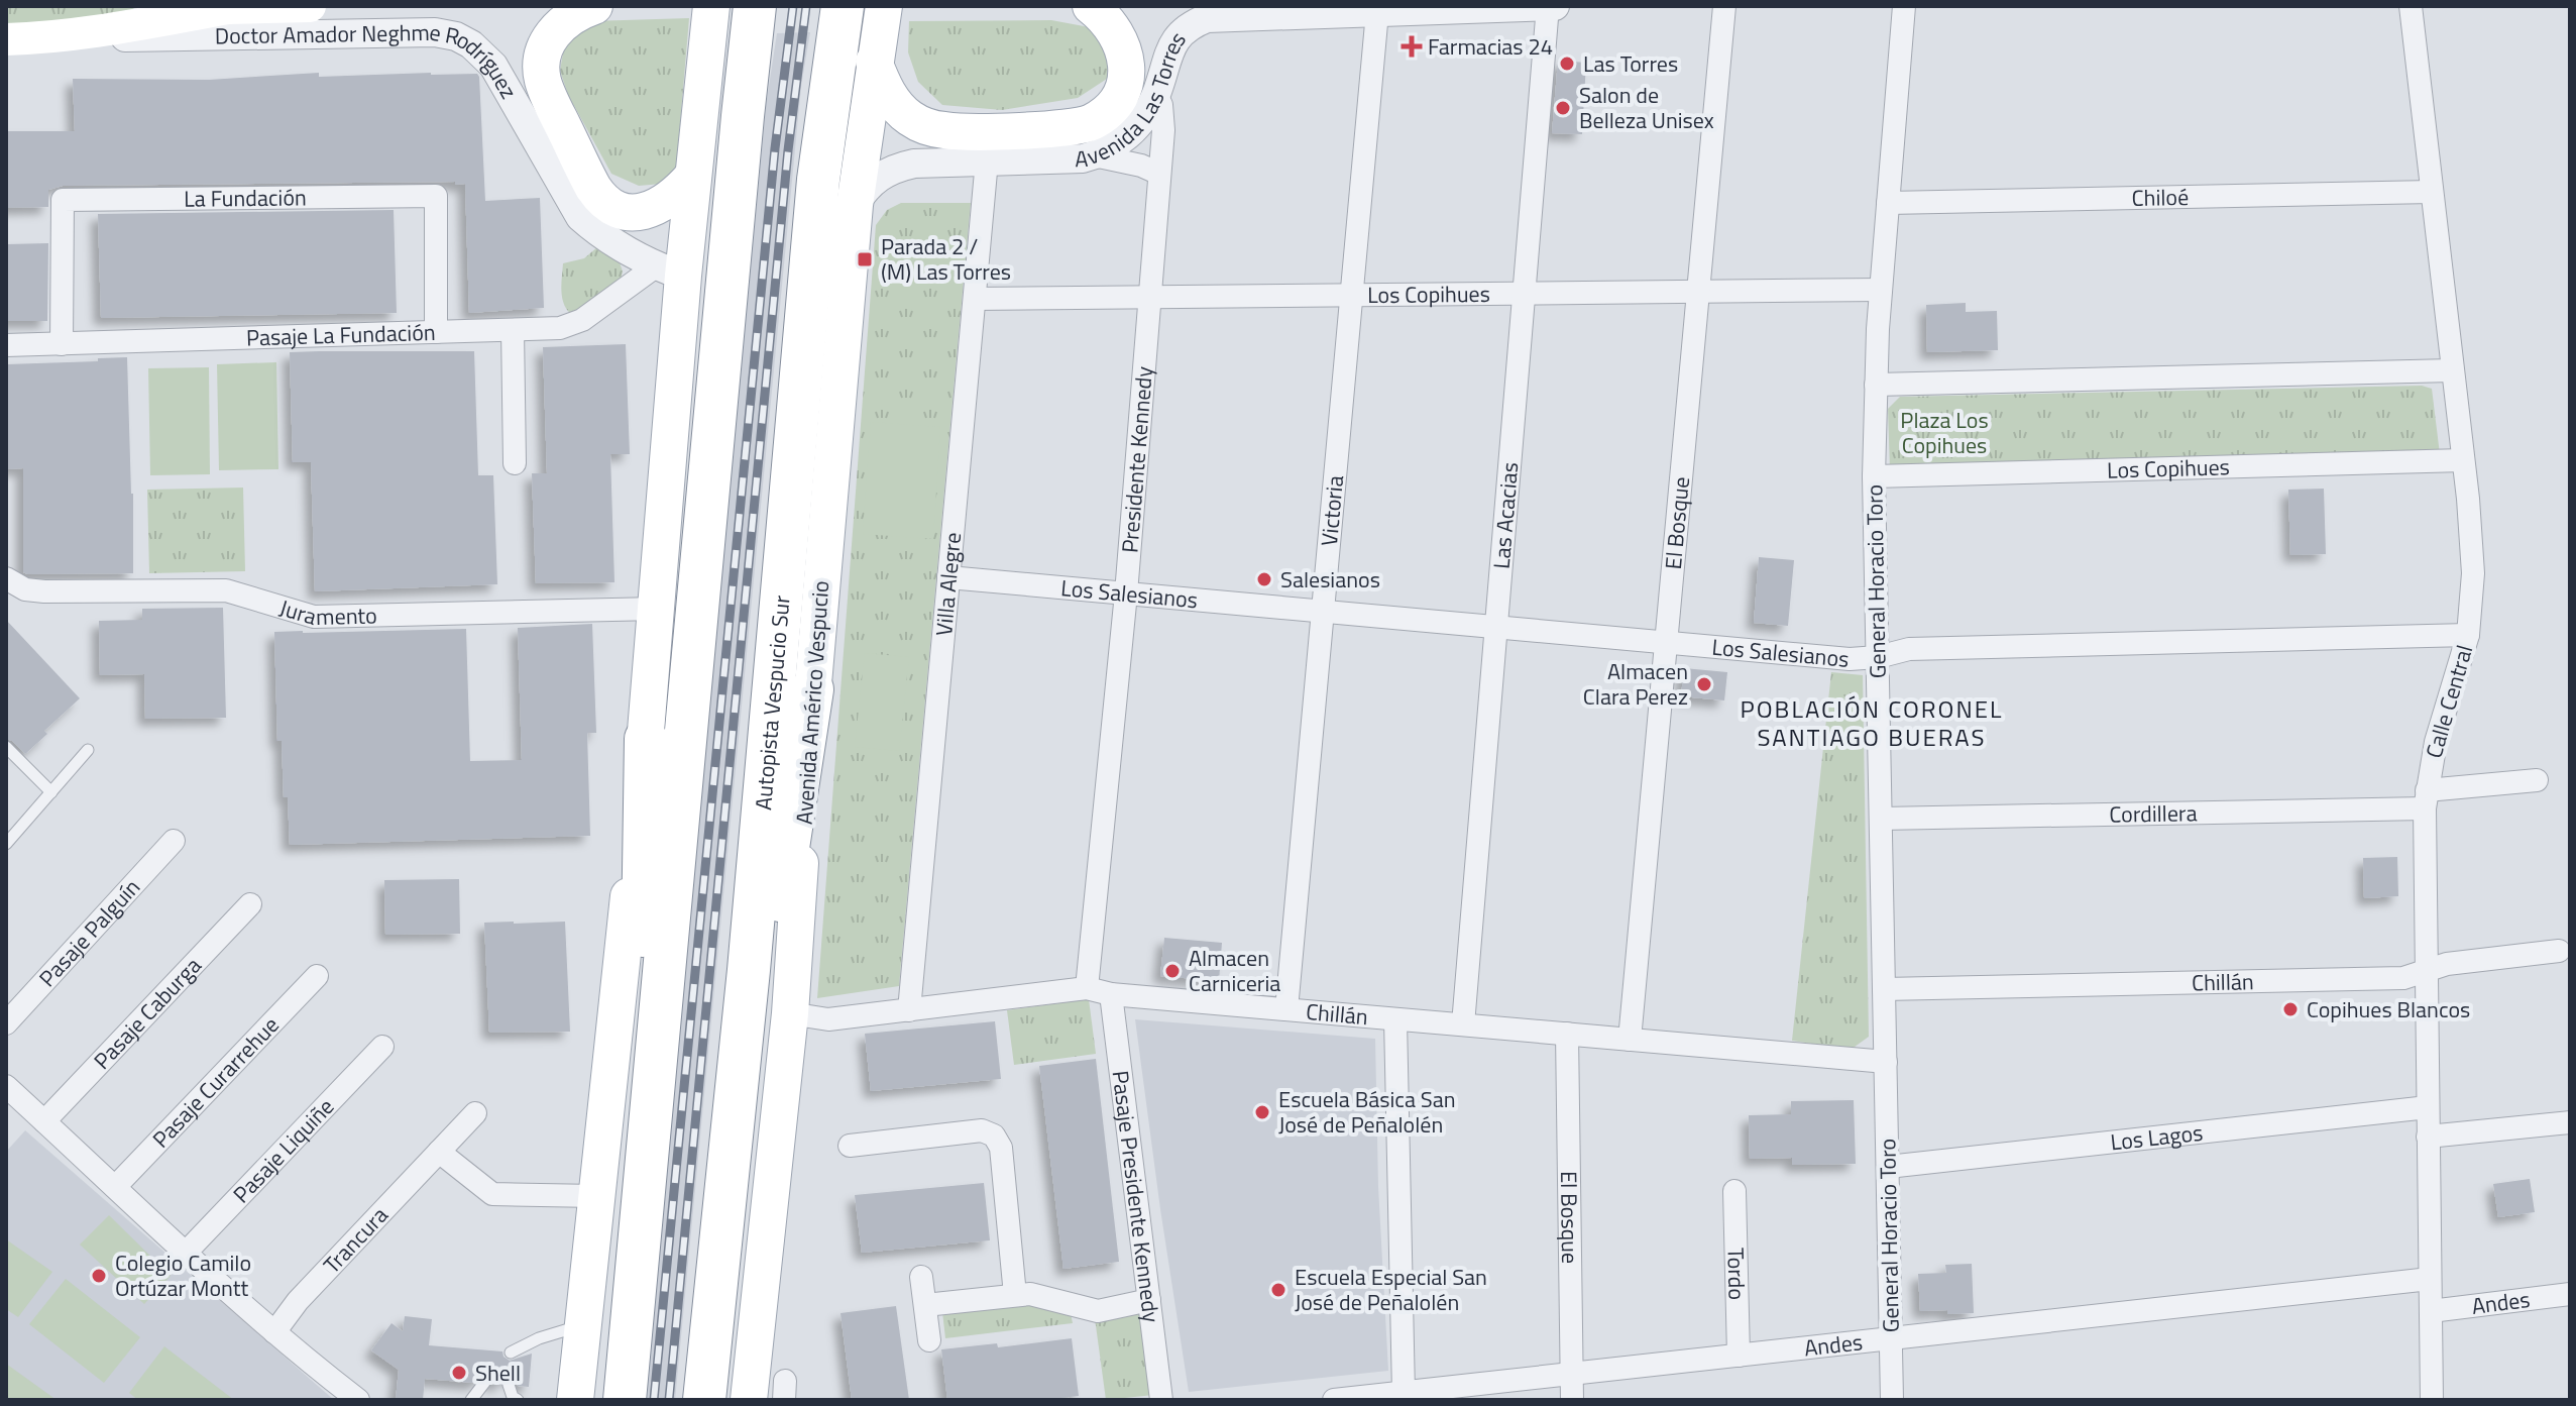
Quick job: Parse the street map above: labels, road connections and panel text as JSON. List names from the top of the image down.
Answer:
{
  "streets": {
    "highway": ["Autopista Vespucio Sur"],
    "main road": ["Doctor Amador Neghme Rodríguez", "Avenida Américo Vespucio"],
    "street": [
      "Avenida Las Torres",
      "Chiloé",
      "La Fundación",
      "Los Copihues",
      "Pasaje La Fundación",
      "Presidente Kennedy",
      "Victoria",
      "Las Acacias",
      "El Bosque",
      "General Horacio Toro",
      "Villa Alegre",
      "Los Salesianos",
      "Juramento",
      "Calle Central",
      "Cordillera",
      "Pasaje Palguín",
      "Chillán",
      "Pasaje Caburga",
      "Pasaje Curarrehue",
      "Los Lagos",
      "Pasaje Liquiñe",
      "Pasaje Presidente Kennedy",
      "Trancura",
      "Tordo",
      "Andes"
    ]
  },
  "crossings": [
    ["Doctor Amador Neghme Rodríguez", "Pasaje La Fundación"],
    ["Avenida Las Torres", "Presidente Kennedy"],
    ["Avenida Las Torres", "Victoria"],
    ["Avenida Las Torres", "Las Acacias"],
    ["Avenida Las Torres", "Villa Alegre"],
    ["Avenida Las Torres", "Avenida Américo Vespucio"],
    ["Chiloé", "General Horacio Toro"],
    ["Chiloé", "Calle Central"],
    ["La Fundación", "Pasaje La Fundación"],
    ["Los Copihues", "Presidente Kennedy"],
    ["Los Copihues", "Victoria"],
    ["Los Copihues", "Las Acacias"],
    ["Los Copihues", "El Bosque"],
    ["Los Copihues", "General Horacio Toro"],
    ["Los Copihues", "Villa Alegre"],
    ["Los Copihues", "Calle Central"],
    ["Presidente Kennedy", "Los Salesianos"],
    ["Presidente Kennedy", "Chillán"],
    ["Victoria", "Los Salesianos"],
    ["Victoria", "Chillán"],
    ["Las Acacias", "Los Salesianos"],
    ["Las Acacias", "Chillán"],
    ["El Bosque", "Los Salesianos"],
    ["El Bosque", "Chillán"],
    ["El Bosque", "Andes"],
    ["General Horacio Toro", "Los Salesianos"],
    ["General Horacio Toro", "Cordillera"],
    ["General Horacio Toro", "Chillán"],
    ["General Horacio Toro", "Los Lagos"],
    ["General Horacio Toro", "Andes"],
    ["Villa Alegre", "Los Salesianos"],
    ["Villa Alegre", "Chillán"],
    ["Los Salesianos", "Calle Central"],
    ["Calle Central", "Cordillera"],
    ["Calle Central", "Chillán"],
    ["Calle Central", "Los Lagos"],
    ["Calle Central", "Andes"],
    ["Autopista Vespucio Sur", "Avenida Américo Vespucio"],
    ["Avenida Américo Vespucio", "Chillán"],
    ["Chillán", "Pasaje Presidente Kennedy"],
    ["Tordo", "Andes"]
  ],
  "districts": ["POBLACIÓN CORONEL SANTIAGO BUERAS"],
  "parks": ["Plaza Los Copihues"],
  "places": {
    "health": ["Farmacias 24"],
    "other": [
      "Las Torres",
      "Salon de Belleza Unisex",
      "Salesianos",
      "Almacen Clara Perez",
      "Almacen Carniceria",
      "Copihues Blancos",
      "Escuela Básica San José de Peñalolén",
      "Colegio Camilo Ortúzar Montt",
      "Escuela Especial San José de Peñalolén",
      "Shell"
    ],
    "transit": ["Parada 2 / (M) Las Torres"]
  }
}
